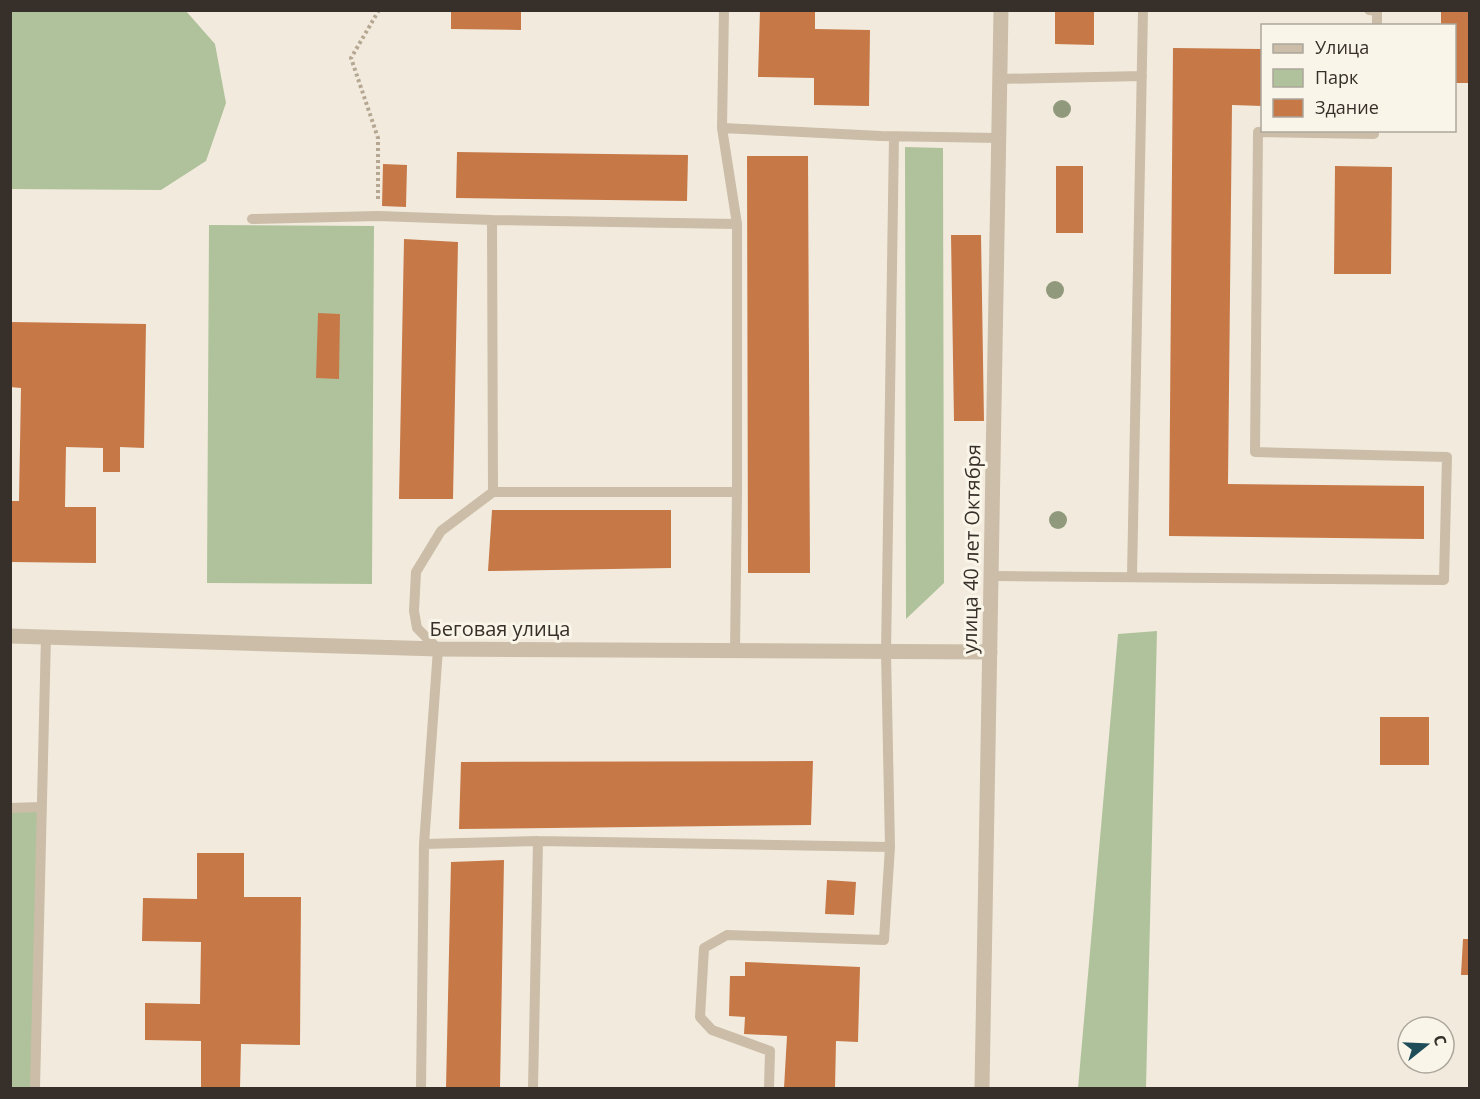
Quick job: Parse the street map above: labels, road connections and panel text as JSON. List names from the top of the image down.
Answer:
{
  "streets": {
    "street": ["улица 40 лет Октября", "Беговая улица"]
  },
  "crossings": [
    ["улица 40 лет Октября", "Беговая улица"]
  ],
  "legend": ["Улица", "Парк", "Здание"],
  "north": "right"
}
